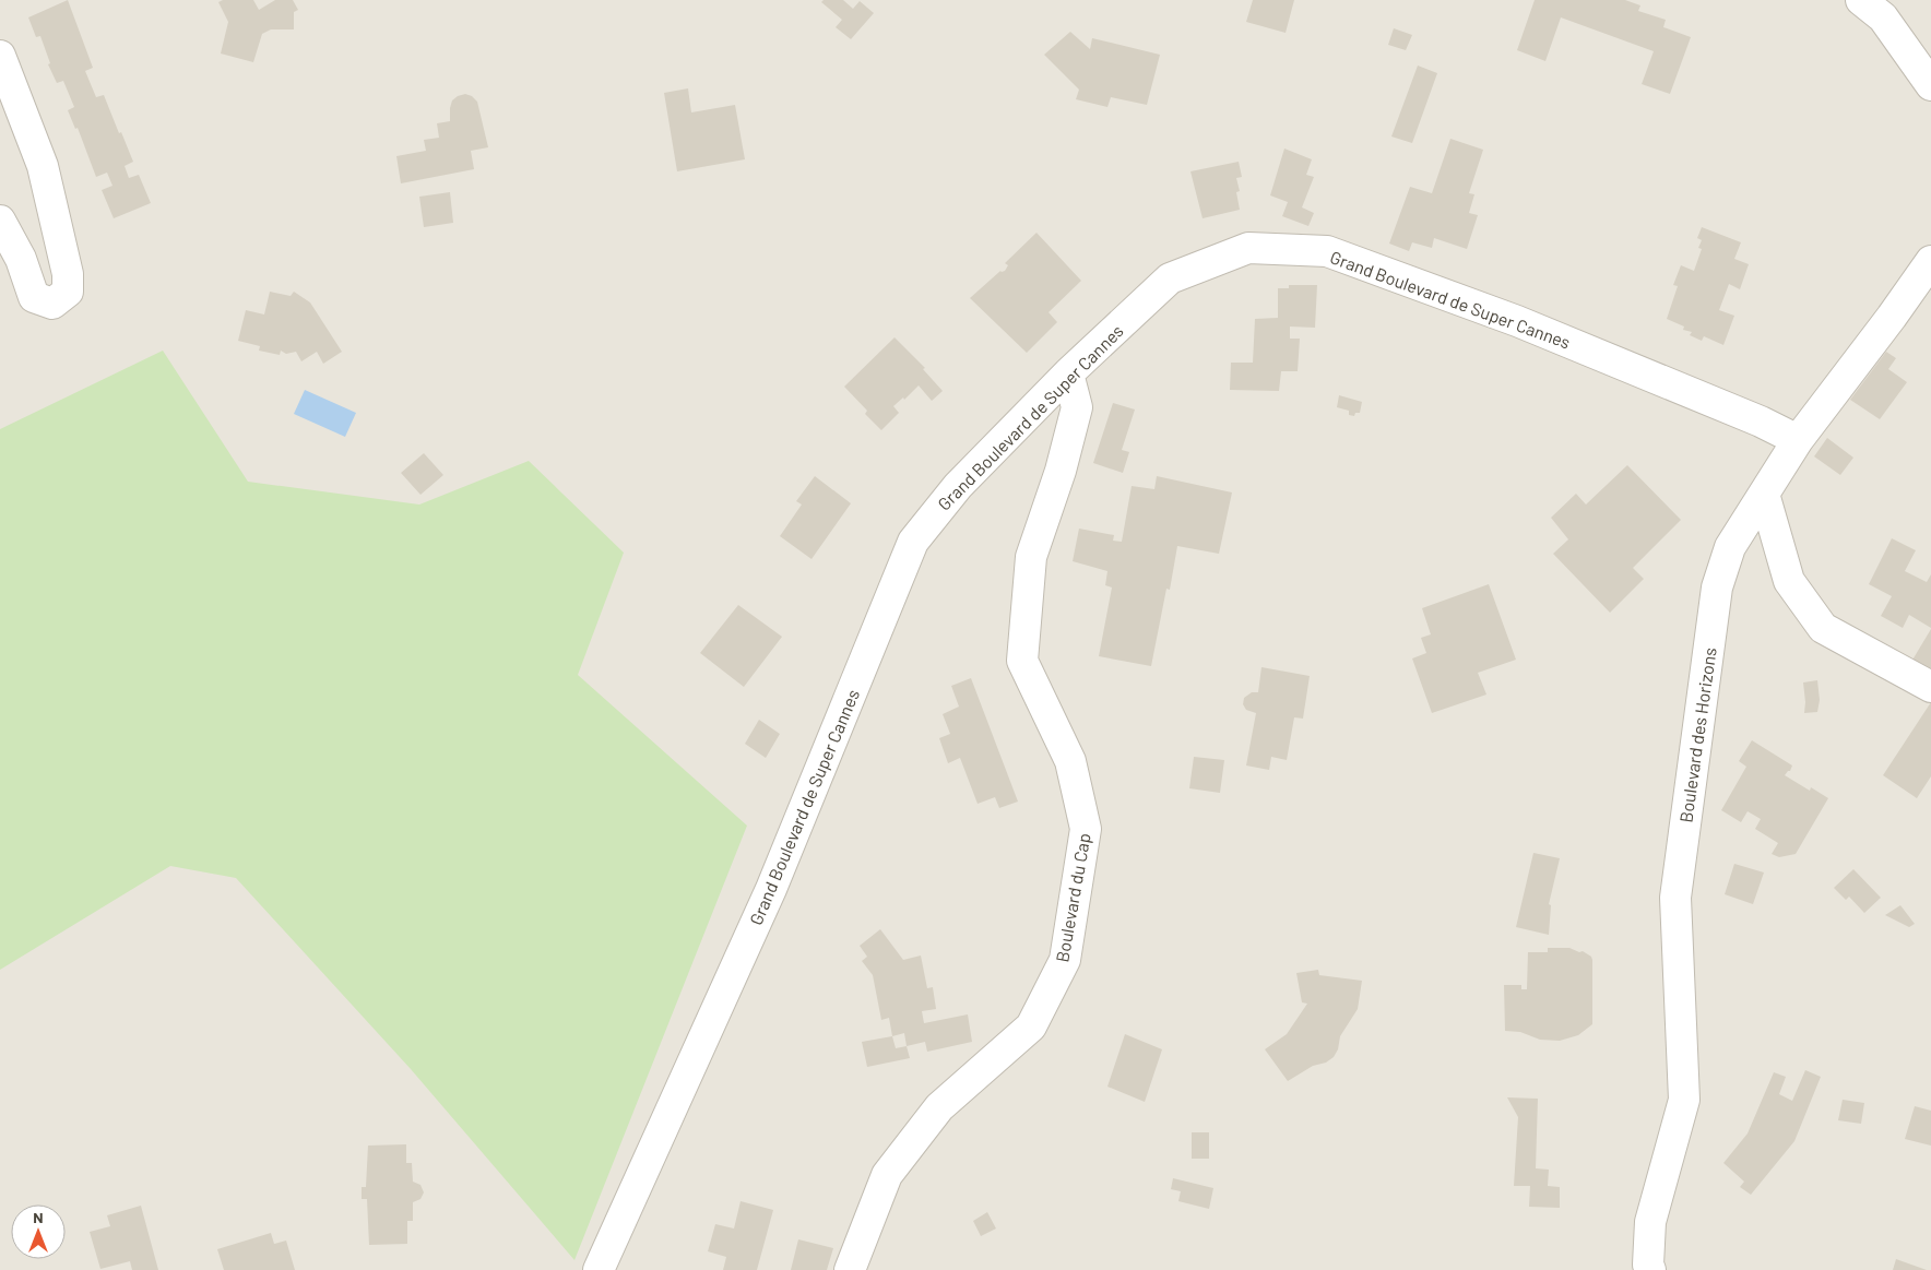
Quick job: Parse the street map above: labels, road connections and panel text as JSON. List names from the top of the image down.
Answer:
{
  "streets": {
    "street": ["Grand Boulevard de Super Cannes", "Boulevard des Horizons", "Boulevard du Cap"]
  },
  "crossings": [
    ["Grand Boulevard de Super Cannes", "Boulevard des Horizons"],
    ["Grand Boulevard de Super Cannes", "Boulevard du Cap"]
  ],
  "north": "top"
}
